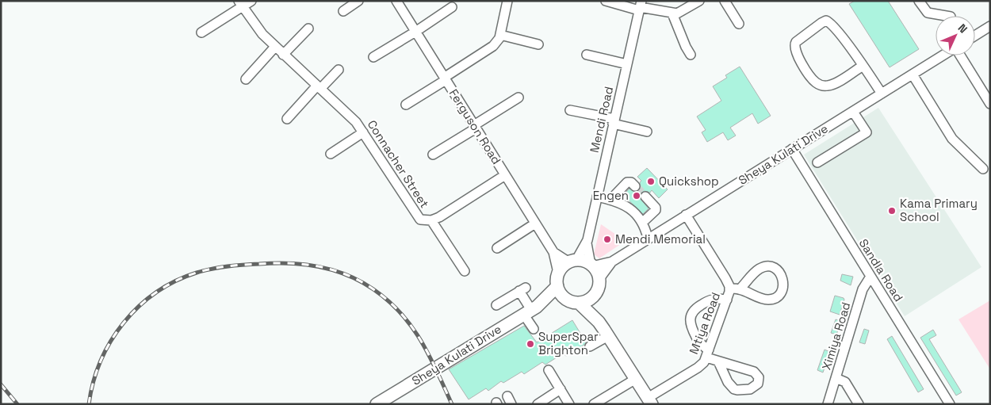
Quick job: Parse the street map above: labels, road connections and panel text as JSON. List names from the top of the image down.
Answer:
{
  "streets": {
    "main road": ["Sheya Kulati Drive"],
    "street": [
      "Mendi Road",
      "Ferguson Road",
      "Connacher Street",
      "Sandla Road",
      "Mtiya Road",
      "Ximiya Road"
    ]
  },
  "crossings": [
    ["Mendi Road", "Ferguson Road"],
    ["Mendi Road", "Sheya Kulati Drive"],
    ["Ferguson Road", "Sheya Kulati Drive"],
    ["Ferguson Road", "Connacher Street"],
    ["Sheya Kulati Drive", "Sandla Road"],
    ["Sheya Kulati Drive", "Mtiya Road"],
    ["Sandla Road", "Ximiya Road"]
  ],
  "places": [
    "Quickshop",
    "Engen",
    "Kama Primary School",
    "Mendi Memorial",
    "SuperSpar Brighton"
  ],
  "north": "top right"
}
